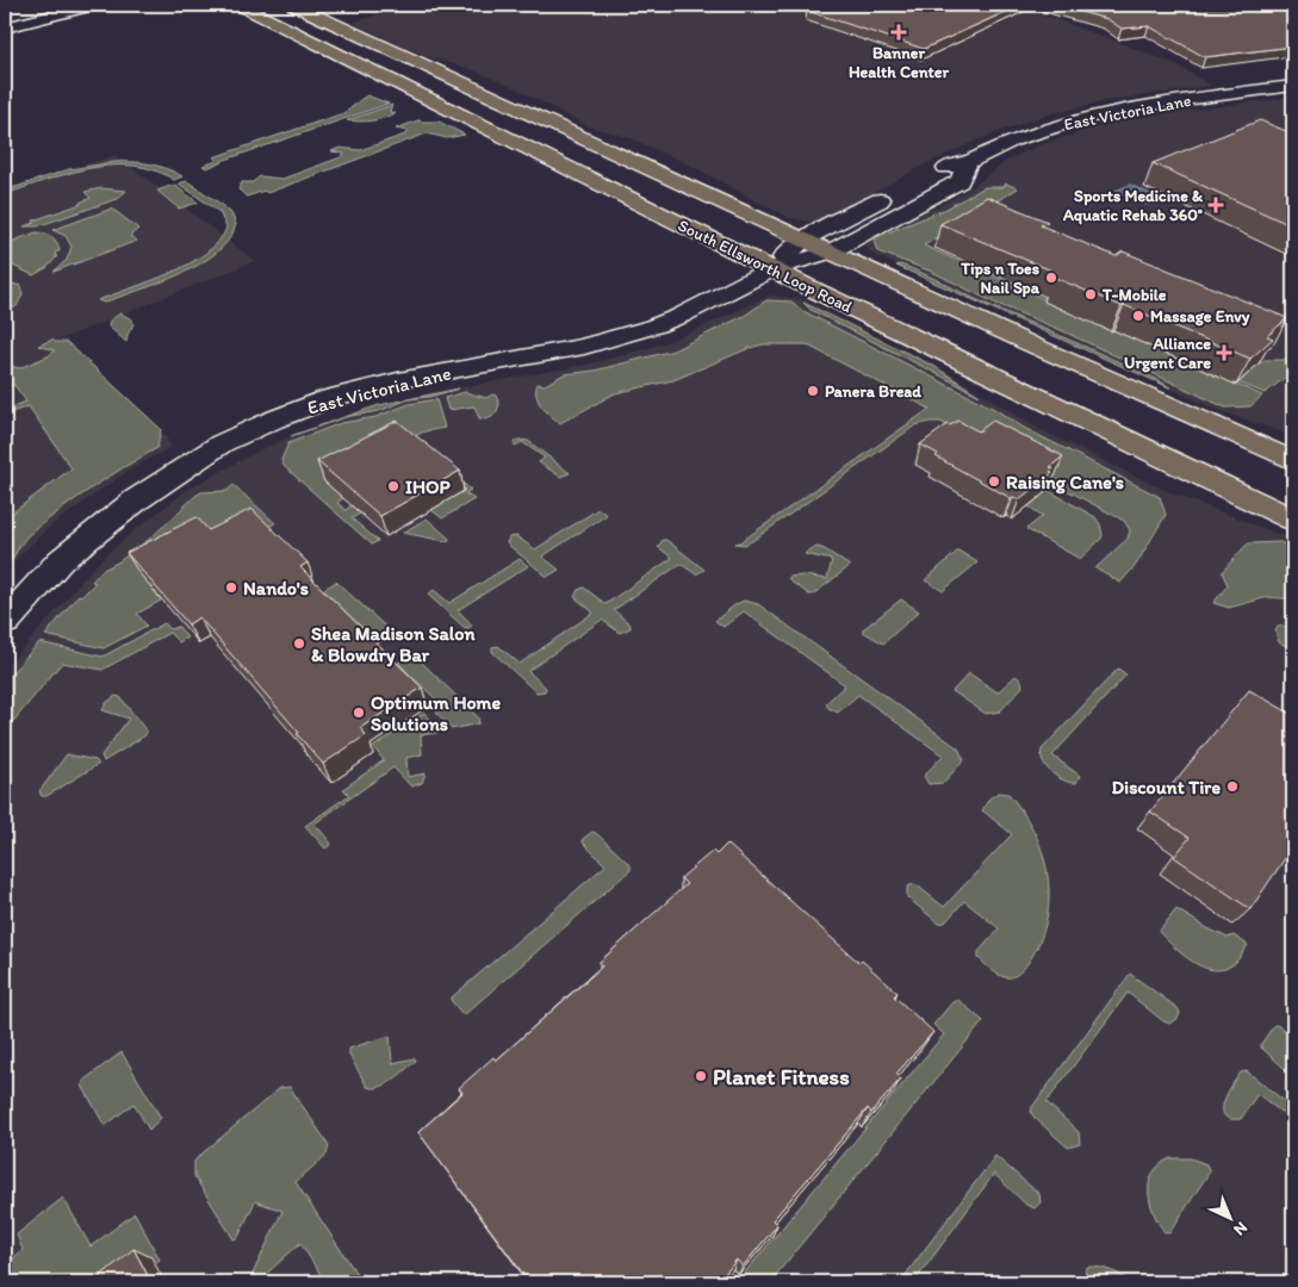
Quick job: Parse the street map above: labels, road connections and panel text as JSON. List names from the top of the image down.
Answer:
{
  "streets": {
    "main road": ["South Ellsworth Loop Road"],
    "street": ["East Victoria Lane"]
  },
  "crossings": [
    ["East Victoria Lane", "South Ellsworth Loop Road"]
  ],
  "places": {
    "health": ["Banner Health Center", "Sports Medicine & Aquatic Rehab 360°", "Alliance Urgent Care"],
    "other": [
      "Tips n Toes Nail Spa",
      "T-Mobile",
      "Massage Envy",
      "Panera Bread",
      "Raising Cane's",
      "IHOP",
      "Nando's",
      "Shea Madison Salon & Blowdry Bar",
      "Optimum Home Solutions",
      "Discount Tire",
      "Planet Fitness"
    ]
  },
  "north": "bottom right"
}
